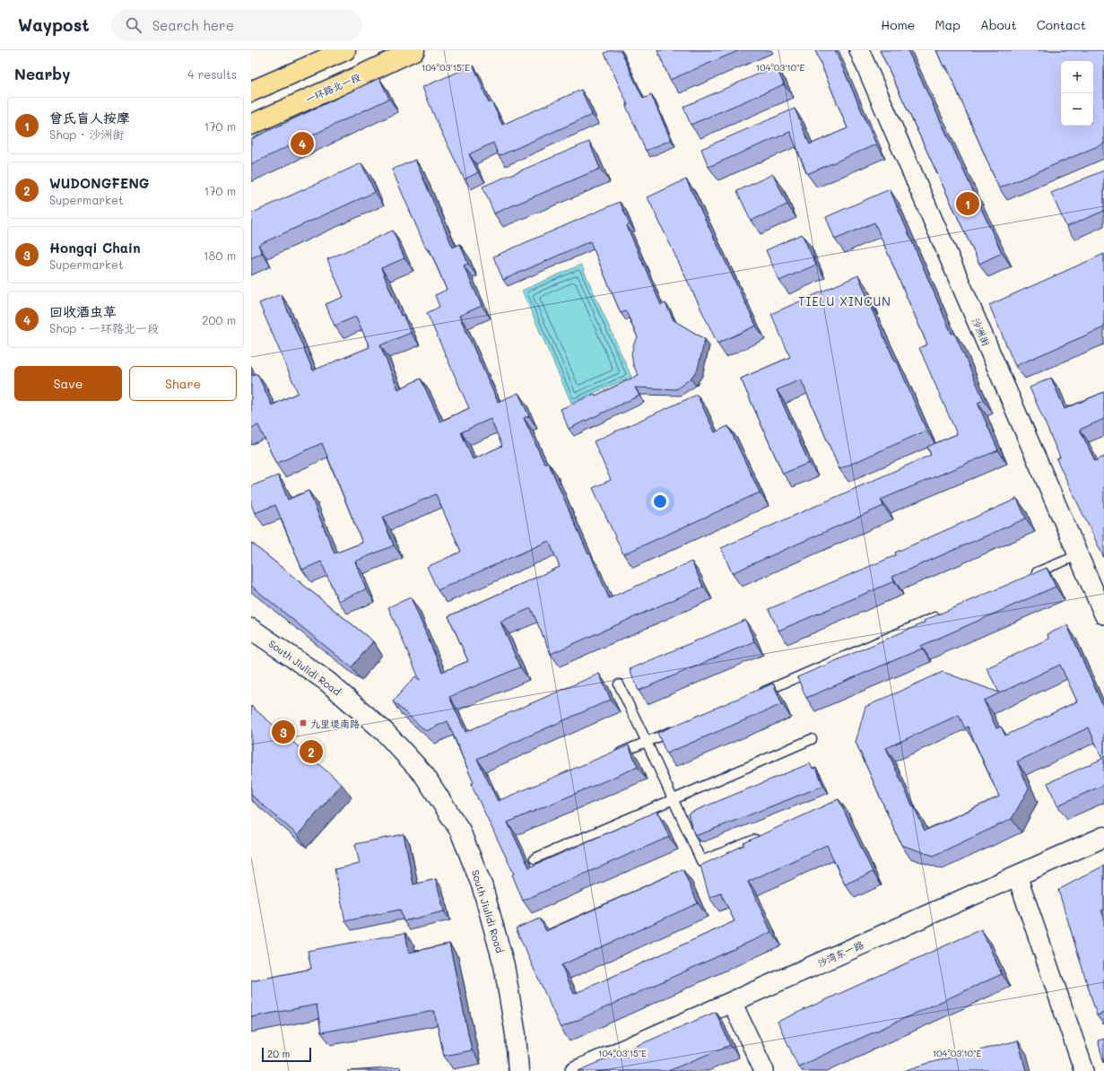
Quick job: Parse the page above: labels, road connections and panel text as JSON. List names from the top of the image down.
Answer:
{
  "streets": {
    "main road": ["一环路北一段"],
    "street": ["沙洲街", "South Jiulidi Road", "沙湾东一路"]
  },
  "districts": ["TIELU XINCUN"],
  "places": {
    "transit": ["九里堤南路"]
  },
  "scale_bar": "20 m",
  "page": {
    "header": "Waypost",
    "search": "Search here",
    "nav": [
      "Home",
      "Map",
      "About",
      "Contact"
    ],
    "heading": ["Nearby", "4 results"],
    "map_buttons": ["+", "−"],
    "list": [
      {
        "mark": "1",
        "name": "曾氏盲人按摩",
        "note": "Shop · 沙洲街",
        "value": "170 m"
      },
      {
        "mark": "2",
        "name": "WUDONGFENG",
        "note": "Supermarket",
        "value": "170 m"
      },
      {
        "mark": "3",
        "name": "Hongqi Chain",
        "note": "Supermarket",
        "value": "180 m"
      },
      {
        "mark": "4",
        "name": "回收酒虫草",
        "note": "Shop · 一环路北一段",
        "value": "200 m"
      }
    ],
    "pins": [
      "4",
      "1",
      "3",
      "2"
    ],
    "buttons": ["Save", "Share"],
    "scale": "20 m"
  },
  "coordinates": ["104°03'15\"E", "104°03'10\"E"]
}
